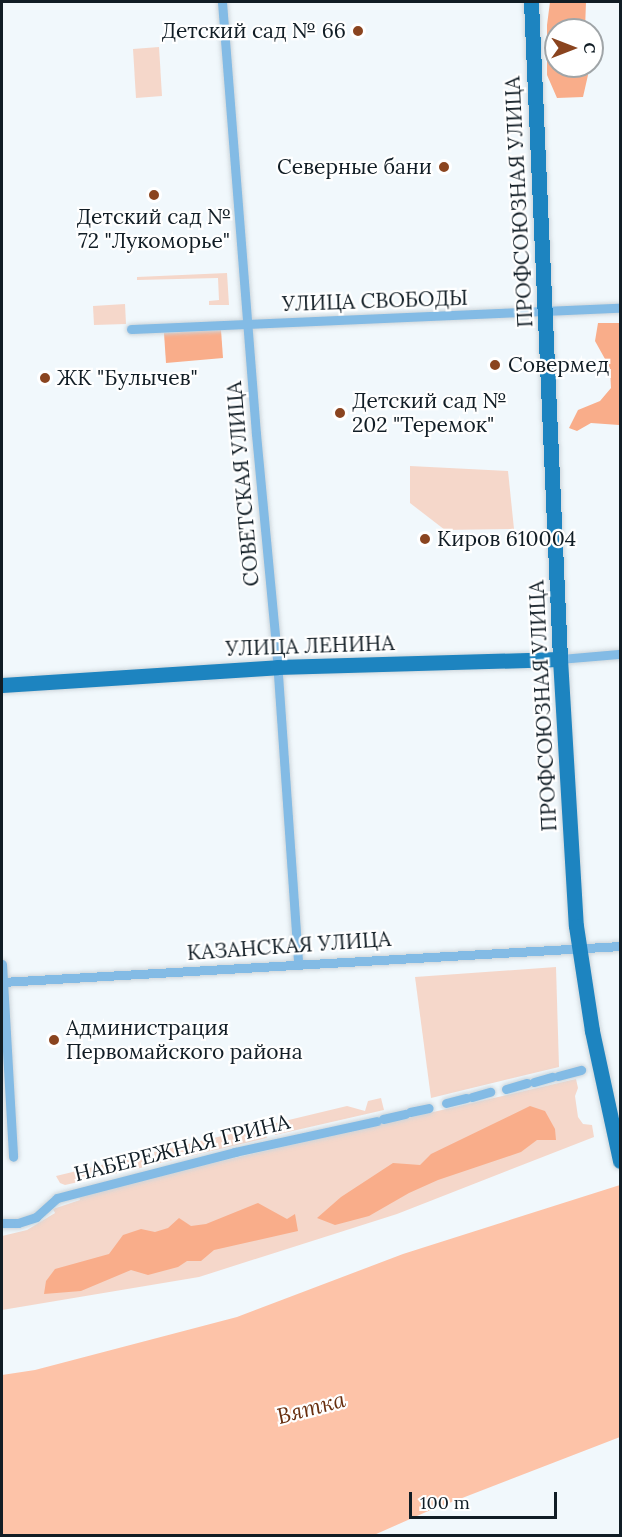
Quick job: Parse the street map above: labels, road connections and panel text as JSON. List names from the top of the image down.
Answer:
{
  "streets": {
    "main road": ["ПРОФСОЮЗНАЯ УЛИЦА", "УЛИЦА ЛЕНИНА"],
    "street": [
      "УЛИЦА СВОБОДЫ",
      "СОВЕТСКАЯ УЛИЦА",
      "КАЗАНСКАЯ УЛИЦА",
      "НАБЕРЕЖНАЯ ГРИНА"
    ]
  },
  "crossings": [
    ["ПРОФСОЮЗНАЯ УЛИЦА", "УЛИЦА СВОБОДЫ"],
    ["ПРОФСОЮЗНАЯ УЛИЦА", "УЛИЦА ЛЕНИНА"],
    ["ПРОФСОЮЗНАЯ УЛИЦА", "КАЗАНСКАЯ УЛИЦА"],
    ["УЛИЦА СВОБОДЫ", "СОВЕТСКАЯ УЛИЦА"],
    ["СОВЕТСКАЯ УЛИЦА", "УЛИЦА ЛЕНИНА"],
    ["СОВЕТСКАЯ УЛИЦА", "КАЗАНСКАЯ УЛИЦА"]
  ],
  "water": ["Вятка"],
  "places": [
    "Детский сад № 66",
    "Северные бани",
    "Детский сад № 72 \"Лукоморье\"",
    "Совермед",
    "ЖК \"Булычев\"",
    "Детский сад № 202 \"Теремок\"",
    "Киров 610004",
    "Администрация Первомайского района"
  ],
  "scale_bar": "100 m",
  "north": "right"
}
